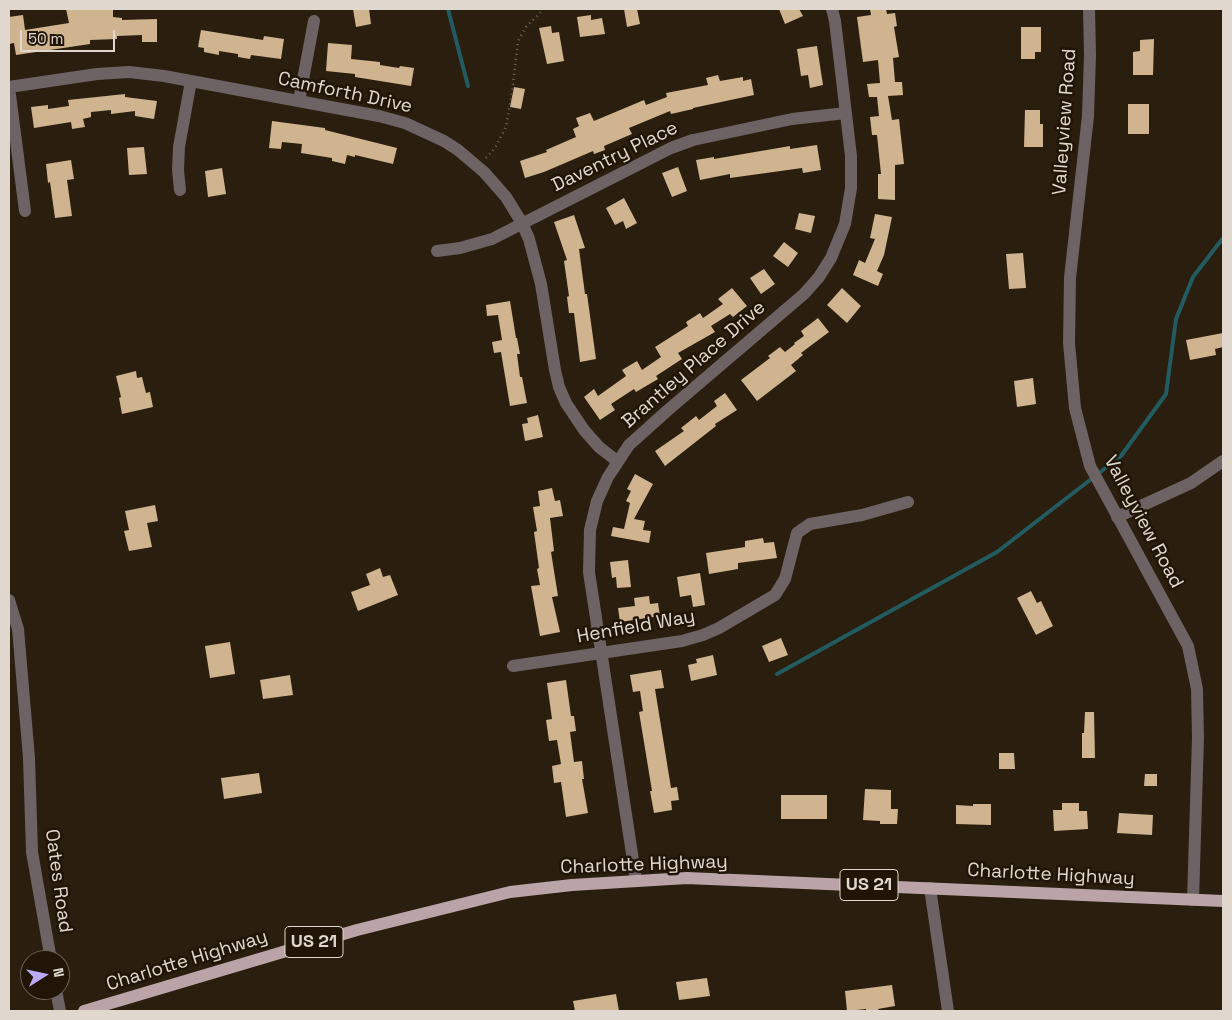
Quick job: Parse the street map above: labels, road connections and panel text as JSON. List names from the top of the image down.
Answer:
{
  "streets": {
    "main road": ["Charlotte Highway", "US 21"],
    "street": [
      "Camforth Drive",
      "Valleyview Road",
      "Daventry Place",
      "Brantley Place Drive",
      "Henfield Way",
      "Oates Road"
    ]
  },
  "crossings": [
    ["Camforth Drive", "Daventry Place"],
    ["Camforth Drive", "Brantley Place Drive"],
    ["Valleyview Road", "Charlotte Highway"],
    ["Daventry Place", "Brantley Place Drive"],
    ["Brantley Place Drive", "Henfield Way"],
    ["Brantley Place Drive", "Charlotte Highway"]
  ],
  "scale_bar": "50 m",
  "north": "right"
}
